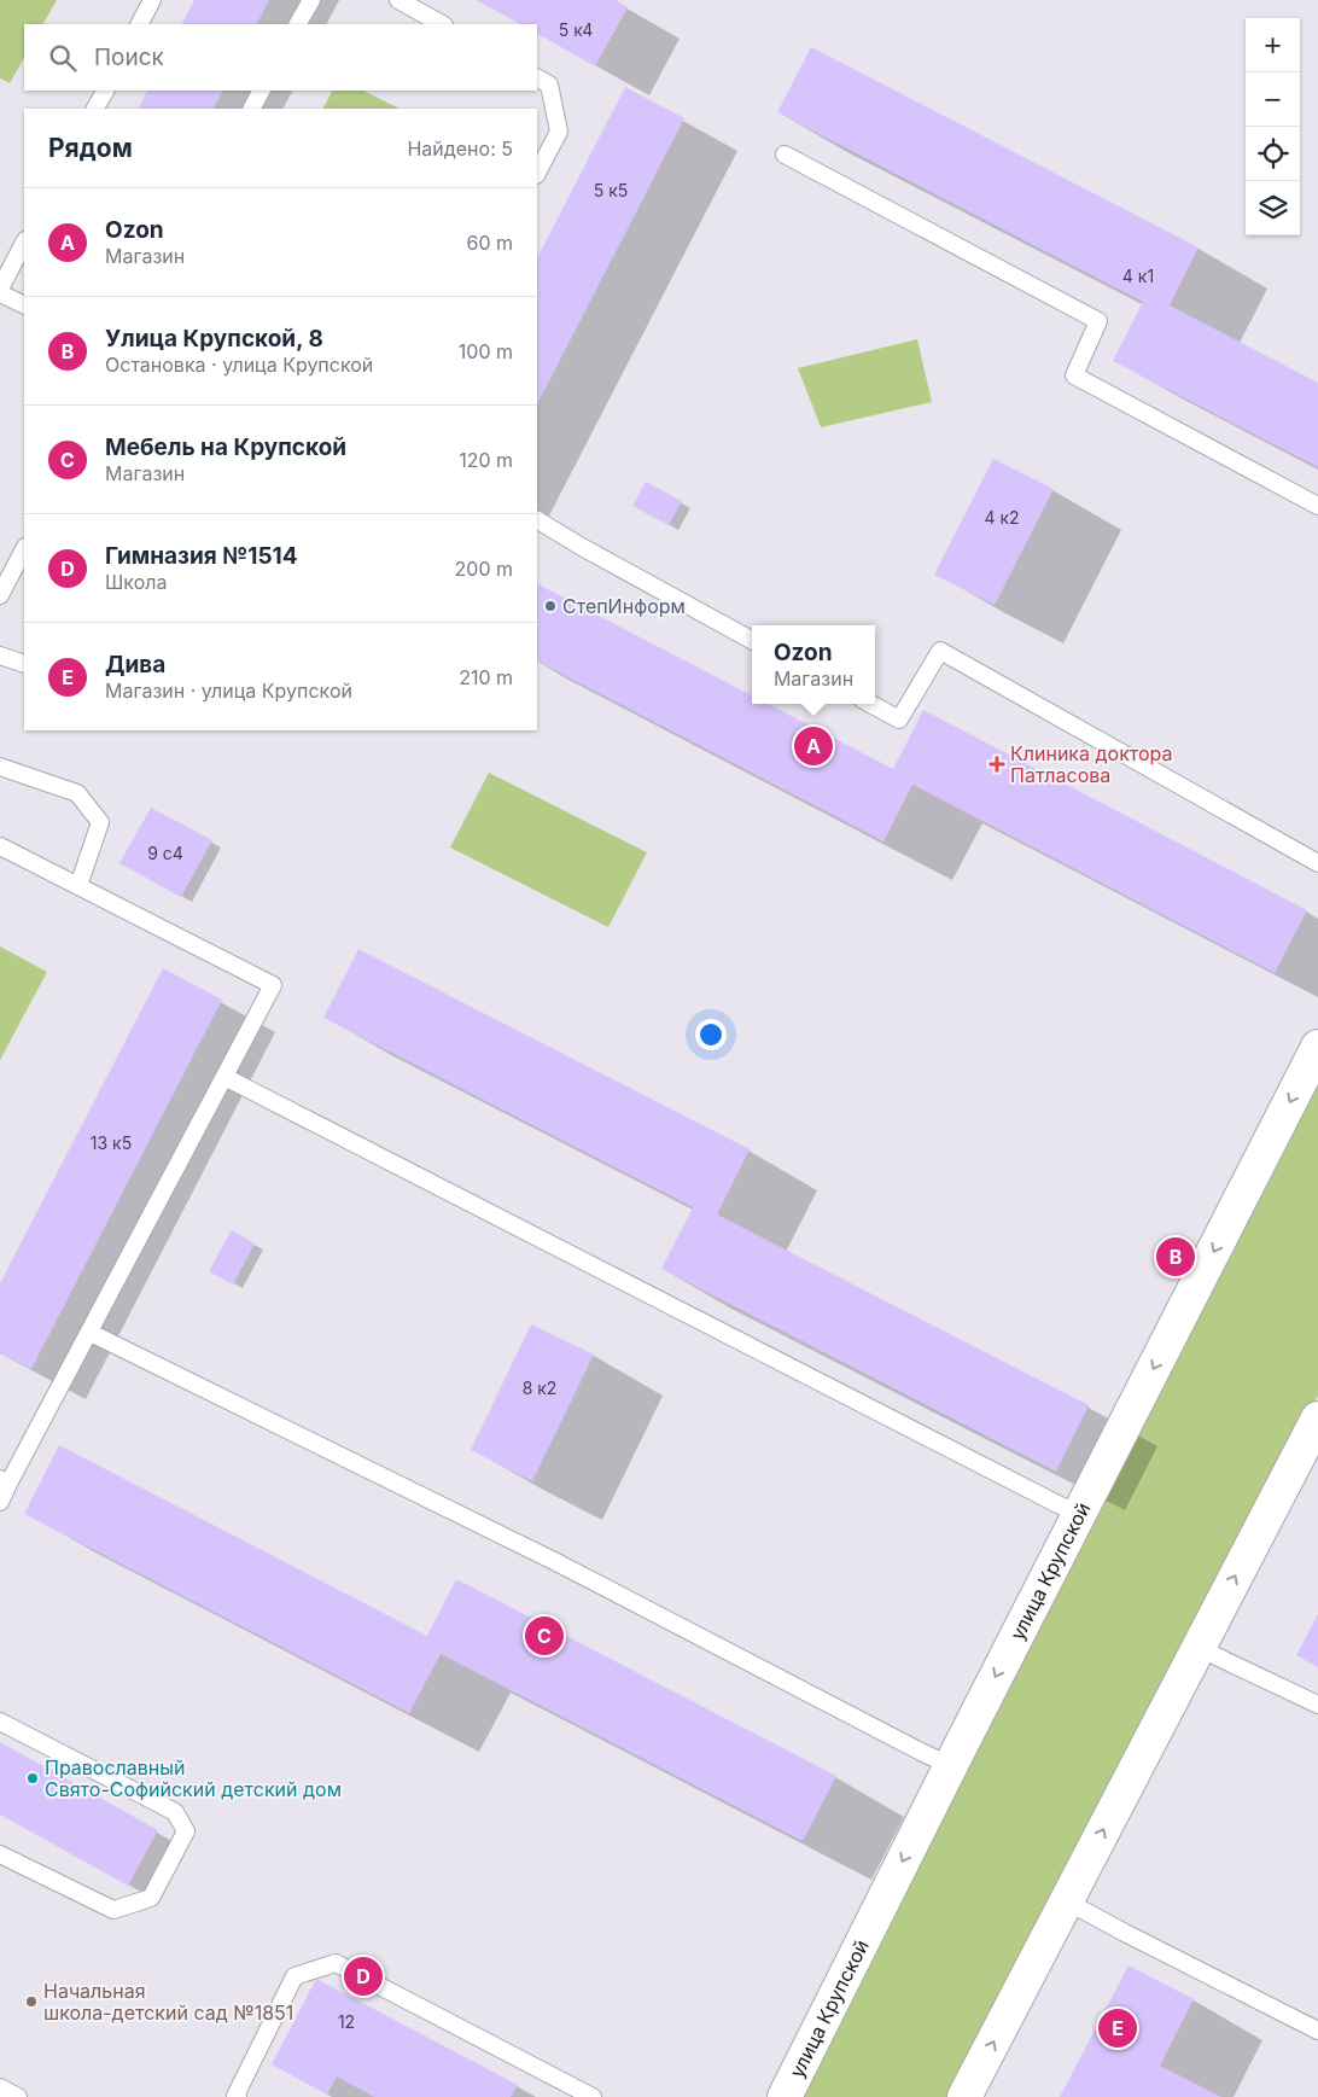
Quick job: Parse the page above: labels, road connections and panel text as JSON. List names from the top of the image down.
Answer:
{
  "streets": {
    "street": ["улица Крупской"]
  },
  "places": {
    "other": ["СтепИнформ", "Православный Свято-Софийский детский дом", "Начальная школа-детский сад №1851"],
    "health": ["Клиника доктора Патласова"]
  },
  "house_numbers": [
    "5 к4",
    "5 к5",
    "4 к1",
    "4 к2",
    "9 с4",
    "13 к5",
    "8 к2",
    "12"
  ],
  "page": {
    "map_buttons": ["+", "−"],
    "search": "Поиск",
    "heading": ["Рядом", "Найдено: 5"],
    "list": [
      {
        "mark": "A",
        "name": "Ozon",
        "note": "Магазин",
        "value": "60 m"
      },
      {
        "mark": "B",
        "name": "Улица Крупской, 8",
        "note": "Остановка · улица Крупской",
        "value": "100 m"
      },
      {
        "mark": "C",
        "name": "Мебель на Крупской",
        "note": "Магазин",
        "value": "120 m"
      },
      {
        "mark": "D",
        "name": "Гимназия №1514",
        "note": "Школа",
        "value": "200 m"
      },
      {
        "mark": "E",
        "name": "Дива",
        "note": "Магазин · улица Крупской",
        "value": "210 m"
      }
    ],
    "popup": ["Ozon", "Магазин"],
    "pins": [
      "A",
      "B",
      "C",
      "D",
      "E"
    ]
  }
}
